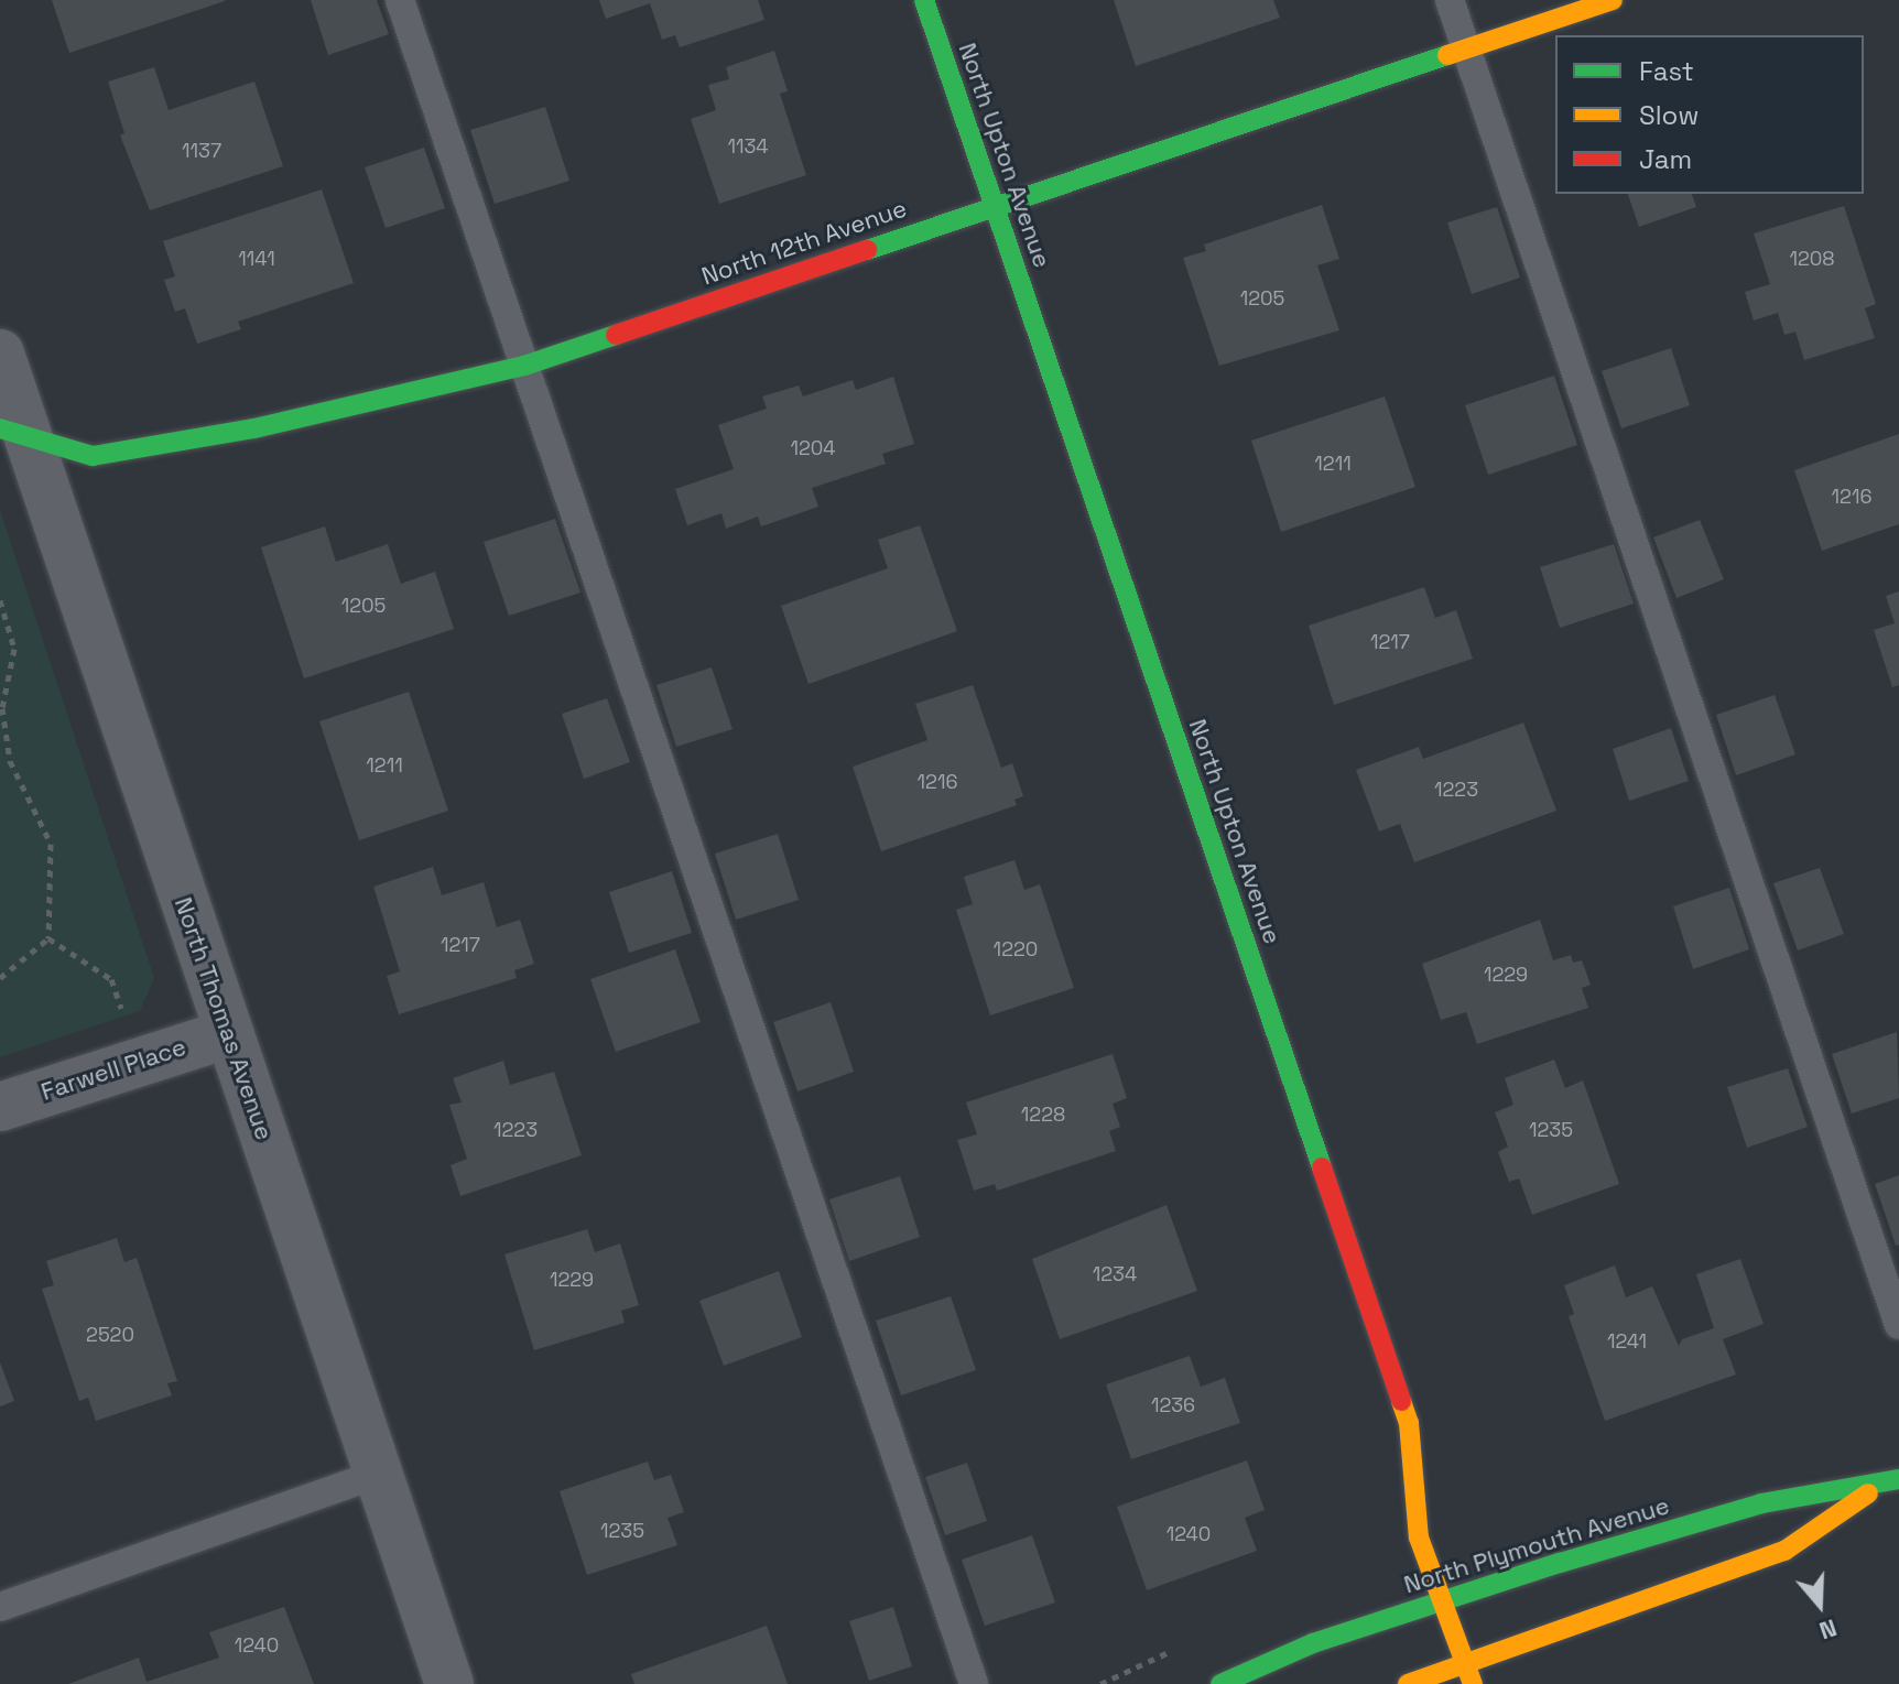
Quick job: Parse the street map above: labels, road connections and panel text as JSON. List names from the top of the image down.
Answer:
{
  "streets": {
    "street": [
      "North Upton Avenue",
      "North 12th Avenue",
      "North Thomas Avenue",
      "Farwell Place",
      "North Plymouth Avenue"
    ]
  },
  "crossings": [
    ["North Upton Avenue", "North 12th Avenue"],
    ["North Upton Avenue", "North Plymouth Avenue"],
    ["North 12th Avenue", "North Thomas Avenue"],
    ["North Thomas Avenue", "Farwell Place"]
  ],
  "house_numbers": [
    "1134",
    "1137",
    "1141",
    "1208",
    "1205",
    "1204",
    "1211",
    "1216",
    "1205",
    "1217",
    "1211",
    "1216",
    "1223",
    "1217",
    "1220",
    "1229",
    "1228",
    "1223",
    "1235",
    "1234",
    "1229",
    "2520",
    "1241",
    "1236",
    "1235",
    "1240",
    "1240"
  ],
  "legend": ["Fast", "Slow", "Jam"],
  "north": "bottom"
}
